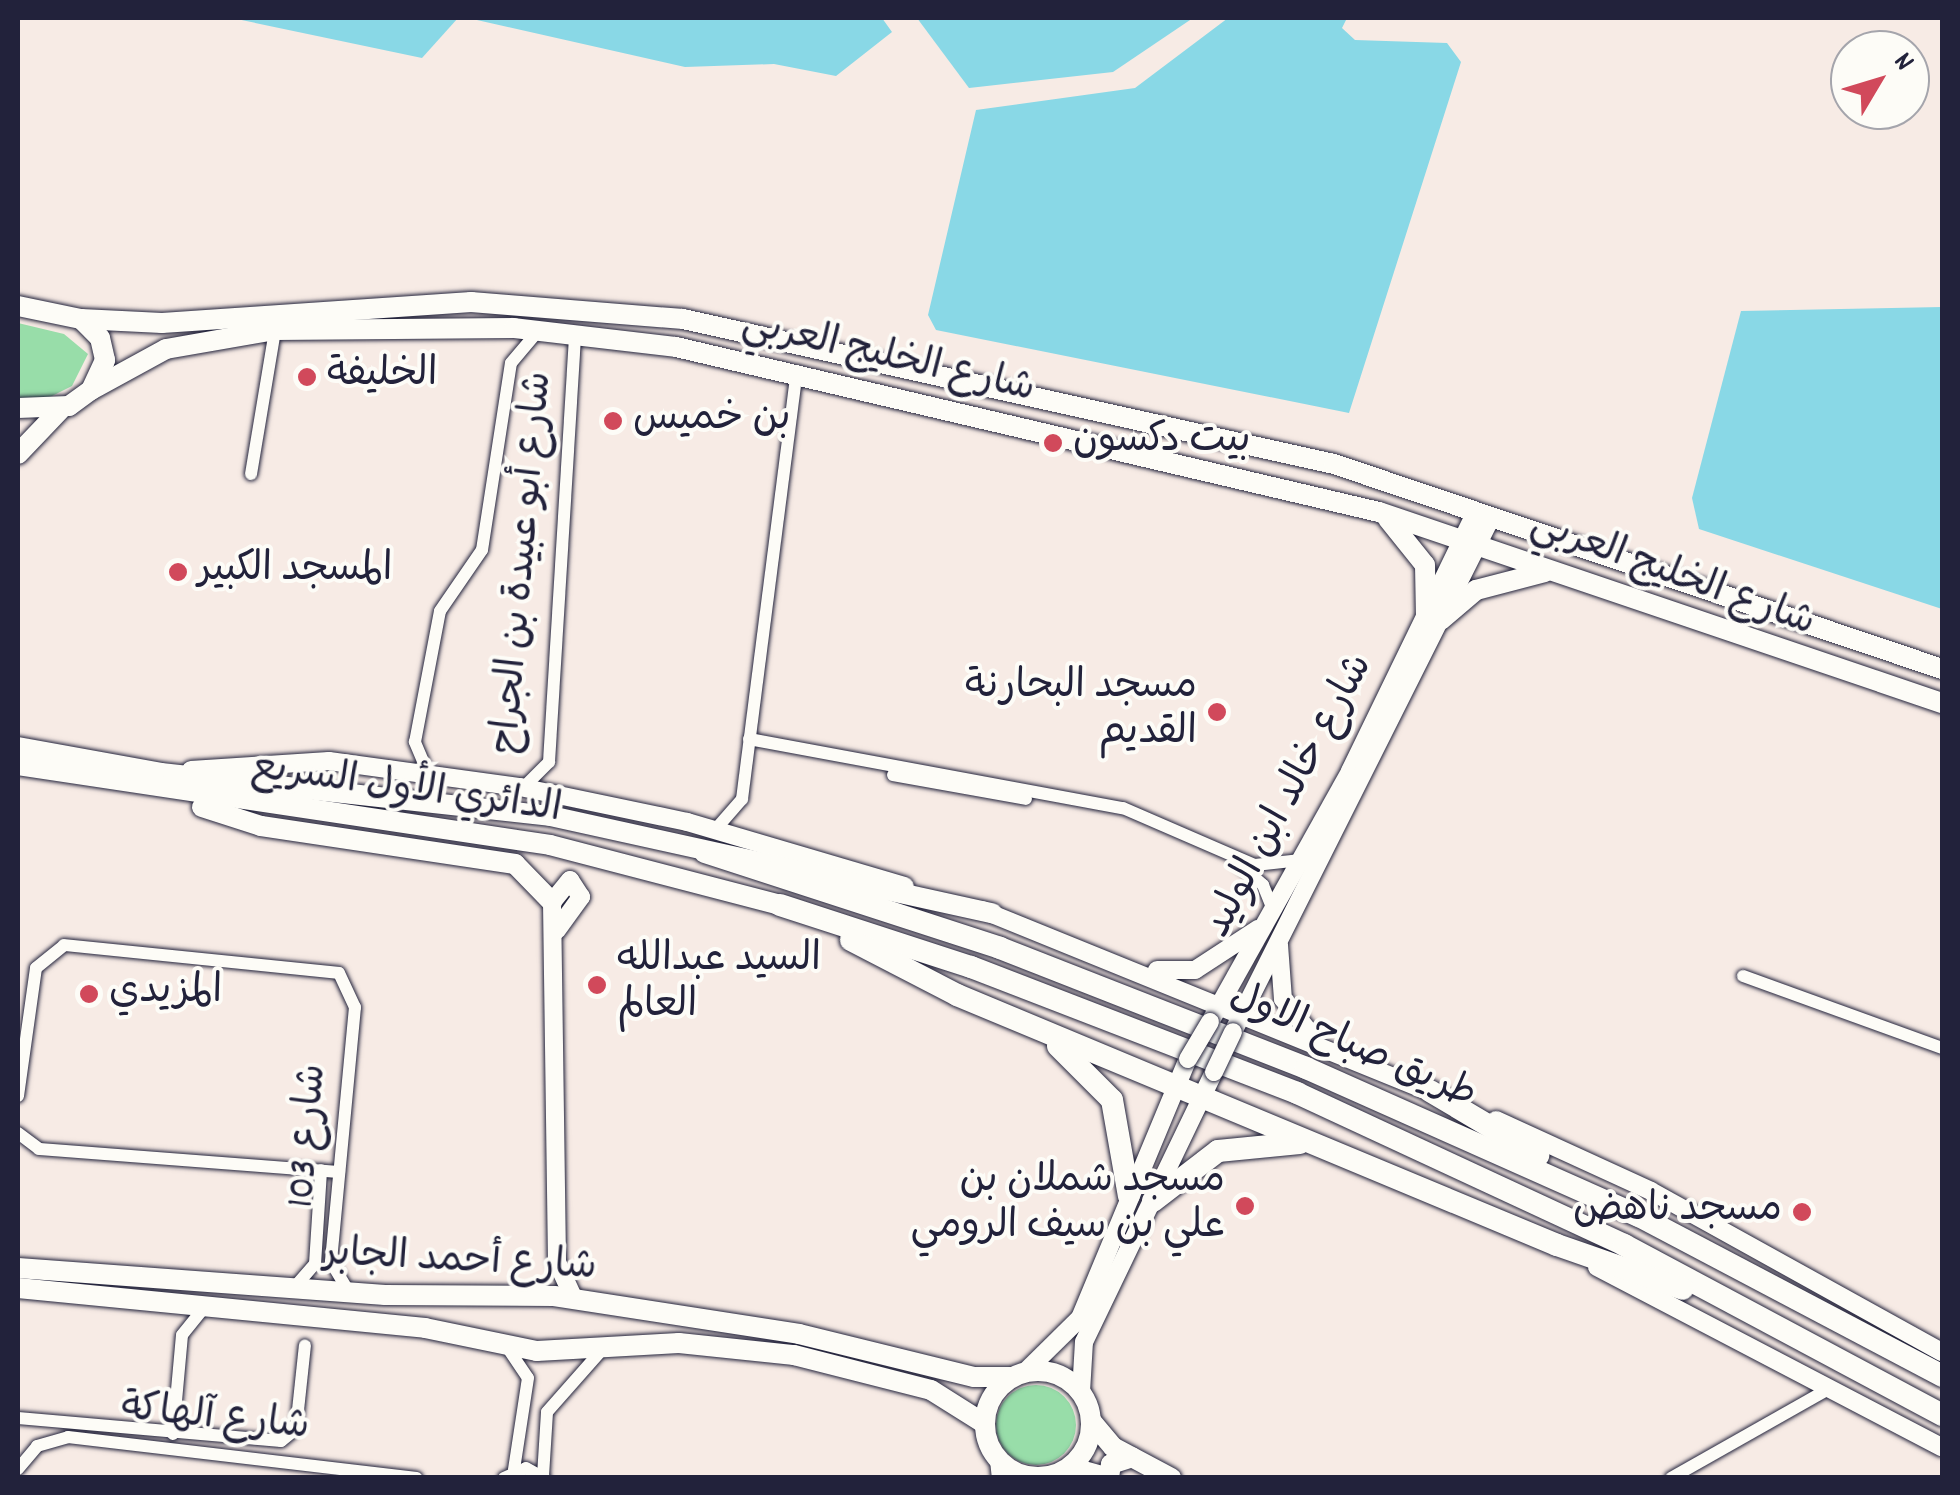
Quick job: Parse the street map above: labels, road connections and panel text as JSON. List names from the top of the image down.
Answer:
{
  "streets": {
    "highway": ["طريق صباح الاول"],
    "main road": [
      "شارع الخليج العربي",
      "الدائري الأول السريع",
      "شارع خالد ابن الوليد",
      "شارع أحمد الجابر"
    ],
    "street": ["شارع أبو عبيدة بن الجراح", "شارع 103", "شارع آلهاكة"]
  },
  "crossings": [
    ["شارع الخليج العربي", "شارع أبو عبيدة بن الجراح"],
    ["شارع الخليج العربي", "شارع خالد ابن الوليد"],
    ["شارع أبو عبيدة بن الجراح", "الدائري الأول السريع"],
    ["الدائري الأول السريع", "طريق صباح الاول"],
    ["شارع خالد ابن الوليد", "طريق صباح الاول"],
    ["شارع خالد ابن الوليد", "شارع أحمد الجابر"],
    ["شارع 103", "شارع أحمد الجابر"]
  ],
  "places": [
    "الخليفة",
    "بن خميس",
    "بيت دكسون",
    "المسجد الكبير",
    "مسجد البحارنة القديم",
    "السيد عبدالله العالم",
    "المزيدي",
    "مسجد شملان بن علي بن سيف الرومي",
    "مسجد ناهض"
  ],
  "north": "top right"
}
